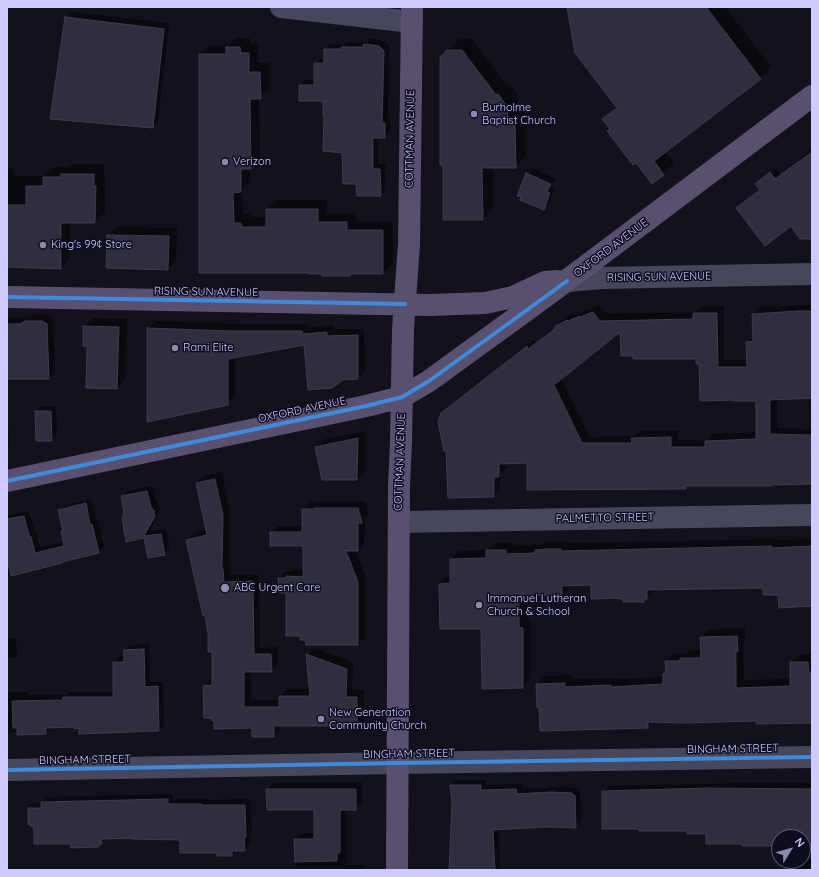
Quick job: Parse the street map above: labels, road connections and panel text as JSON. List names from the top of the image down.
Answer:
{
  "streets": {
    "main road": ["COTTMAN AVENUE", "OXFORD AVENUE", "RISING SUN AVENUE"],
    "street": ["PALMETTO STREET", "BINGHAM STREET"]
  },
  "crossings": [
    ["COTTMAN AVENUE", "OXFORD AVENUE"],
    ["COTTMAN AVENUE", "RISING SUN AVENUE"],
    ["COTTMAN AVENUE", "PALMETTO STREET"],
    ["COTTMAN AVENUE", "BINGHAM STREET"],
    ["OXFORD AVENUE", "RISING SUN AVENUE"]
  ],
  "places": [
    "Burholme Baptist Church",
    "Verizon",
    "King's 99¢ Store",
    "Rami Elite",
    "ABC Urgent Care",
    "Immanuel Lutheran Church & School",
    "New Generation Community Church"
  ],
  "north": "top right"
}
